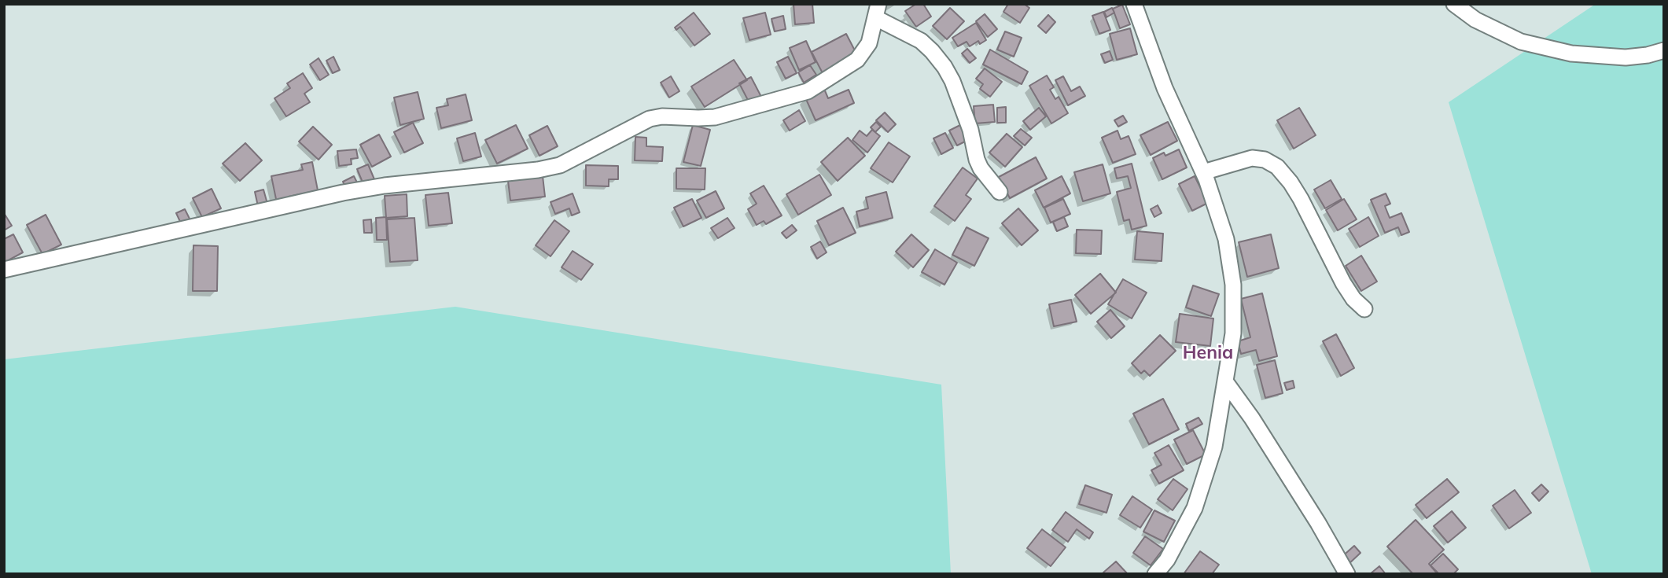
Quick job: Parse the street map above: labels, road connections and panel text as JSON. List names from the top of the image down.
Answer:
{
  "districts": ["Henia"]
}
